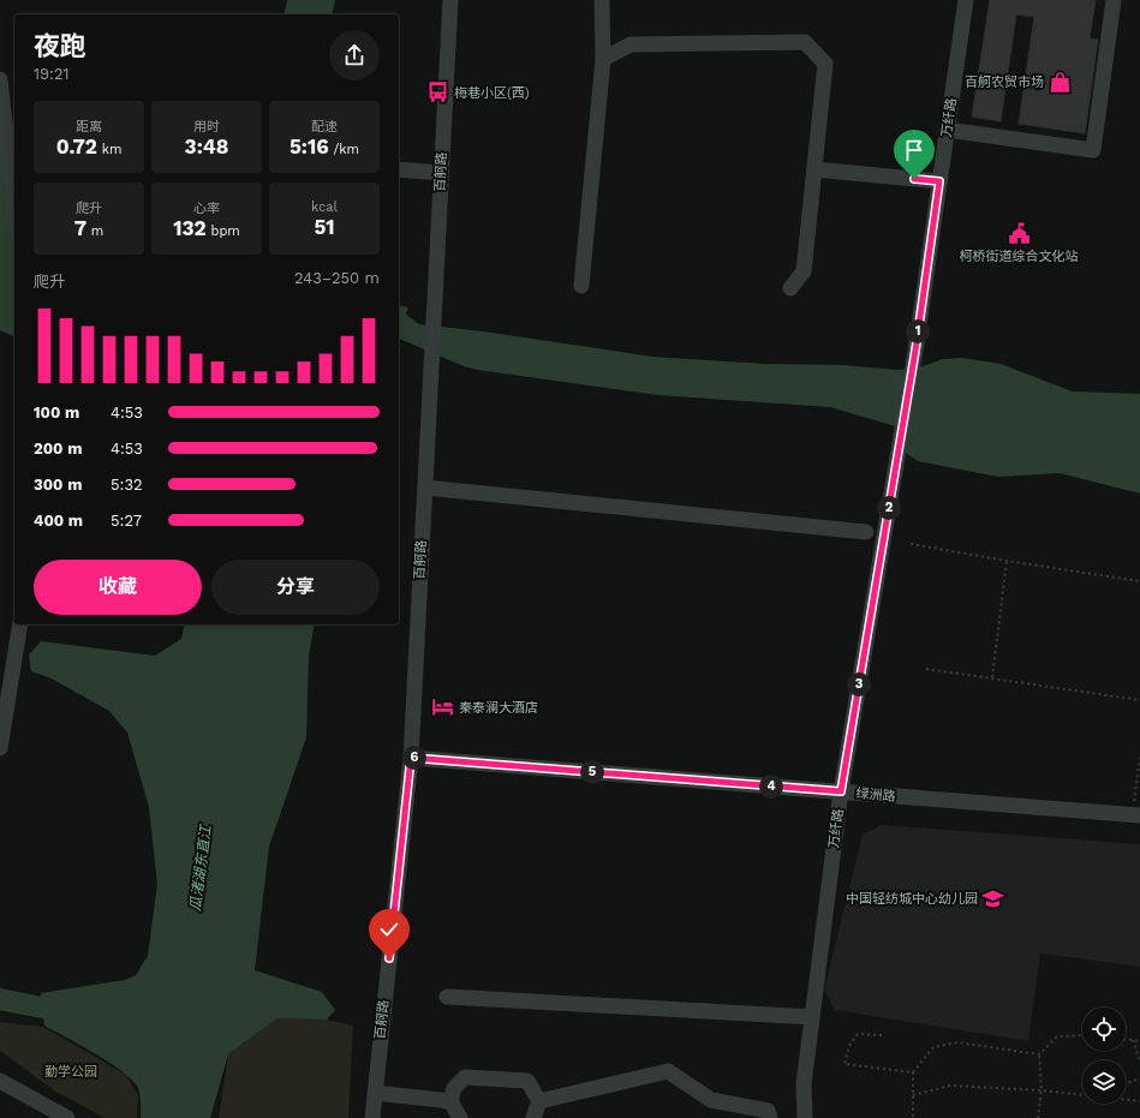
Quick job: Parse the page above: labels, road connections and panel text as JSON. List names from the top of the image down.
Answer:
{
  "streets": {
    "street": ["万纤路", "百舸路", "绿洲路"]
  },
  "crossings": [
    ["万纤路", "绿洲路"],
    ["百舸路", "绿洲路"]
  ],
  "water": ["瓜渚湖东直江"],
  "parks": ["勤学公园"],
  "places": {
    "shop": ["百舸农贸市场"],
    "bus stop": ["梅巷小区(西)"],
    "public building": ["柯桥街道综合文化站"],
    "hotel": ["秦泰澜大酒店"],
    "school or university": ["中国轻纺城中心幼儿园"]
  },
  "page": {
    "heading": ["夜跑", "19:21"],
    "stats": [
      ["距离", "0.72 km"],
      ["用时", "3:48"],
      ["配速", "5:16 /km"],
      ["爬升", "7 m"],
      ["心率", "132 bpm"],
      ["kcal", "51"]
    ],
    "chart": ["爬升", "243–250 m"],
    "pins": [
      "1",
      "2",
      "3",
      "6",
      "5",
      "4"
    ],
    "list": [
      {
        "name": "100 m",
        "note": "4:53"
      },
      {
        "name": "200 m",
        "note": "4:53"
      },
      {
        "name": "300 m",
        "note": "5:32"
      },
      {
        "name": "400 m",
        "note": "5:27"
      }
    ],
    "buttons": ["收藏", "分享"]
  }
}
